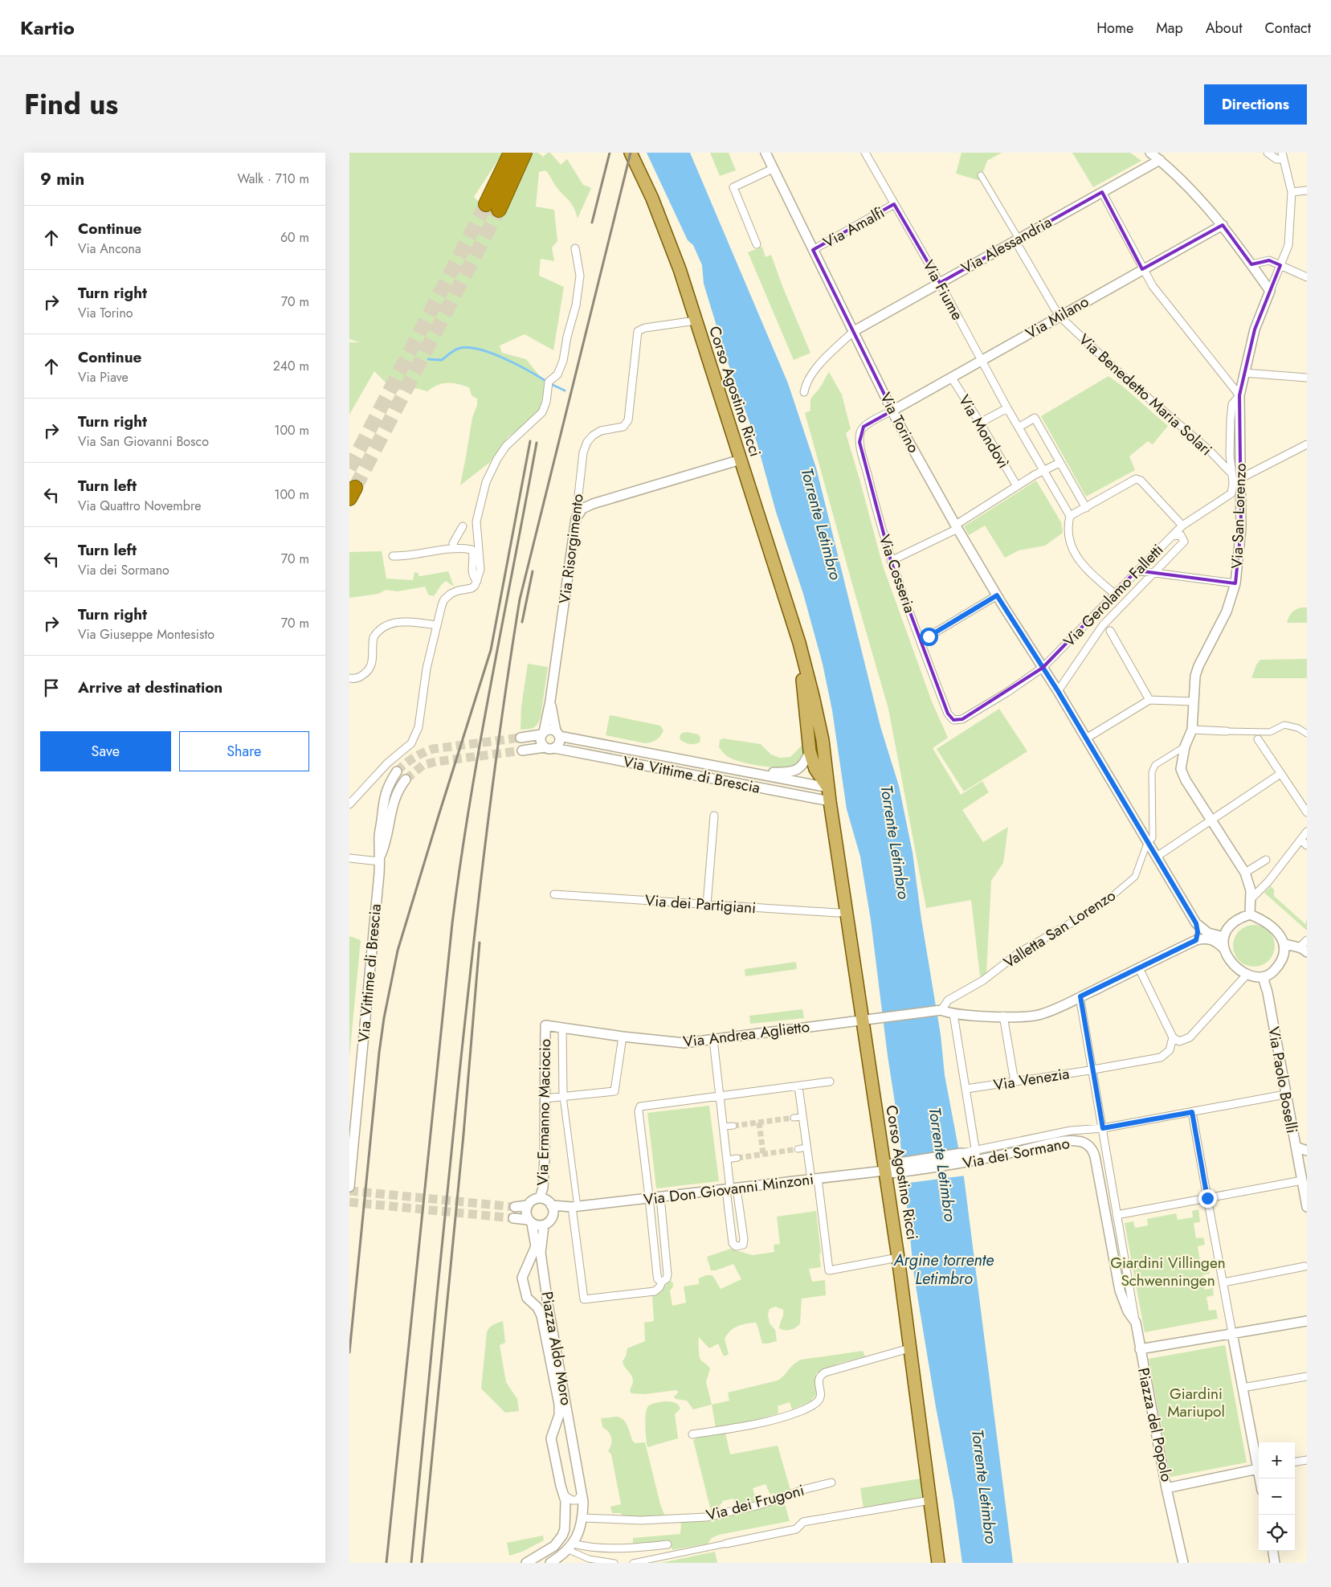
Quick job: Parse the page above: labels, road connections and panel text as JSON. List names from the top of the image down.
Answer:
{
  "streets": {
    "main road": ["Corso Agostino Ricci"],
    "street": [
      "Via Amalfi",
      "Via Alessandria",
      "Via Fiume",
      "Via Milano",
      "Via Benedetto Maria Solari",
      "Via Torino",
      "Via Mondovì",
      "Via San Lorenzo",
      "Via Risorgimento",
      "Via Cosseria",
      "Via Gerolamo Falletti",
      "Via Vittime di Brescia",
      "Via dei Partigiani",
      "Valletta San Lorenzo",
      "Via Andrea Aglietto",
      "Via Venezia",
      "Via Paolo Boselli",
      "Via Ermanno Maciocio",
      "Via dei Sormano",
      "Via Don Giovanni Minzoni",
      "Piazza Aldo Moro",
      "Piazza del Popolo",
      "Via dei Frugoni"
    ]
  },
  "crossings": [
    ["Via Amalfi", "Via Fiume"],
    ["Via Amalfi", "Via Torino"],
    ["Via Alessandria", "Via Fiume"],
    ["Via Alessandria", "Via Benedetto Maria Solari"],
    ["Via Alessandria", "Via Torino"],
    ["Via Fiume", "Via Milano"],
    ["Via Milano", "Via Benedetto Maria Solari"],
    ["Via Milano", "Via Torino"],
    ["Via Milano", "Via Mondovì"],
    ["Via Milano", "Via Cosseria"],
    ["Corso Agostino Ricci", "Via Risorgimento"],
    ["Corso Agostino Ricci", "Via Vittime di Brescia"],
    ["Corso Agostino Ricci", "Via dei Partigiani"],
    ["Corso Agostino Ricci", "Via Andrea Aglietto"],
    ["Corso Agostino Ricci", "Via dei Sormano"],
    ["Corso Agostino Ricci", "Via Don Giovanni Minzoni"],
    ["Via Benedetto Maria Solari", "Via San Lorenzo"],
    ["Via Torino", "Via Cosseria"],
    ["Via Torino", "Via Gerolamo Falletti"],
    ["Via Torino", "Valletta San Lorenzo"],
    ["Via San Lorenzo", "Valletta San Lorenzo"],
    ["Via San Lorenzo", "Via Paolo Boselli"],
    ["Via Risorgimento", "Via Vittime di Brescia"],
    ["Via Cosseria", "Via Gerolamo Falletti"],
    ["Valletta San Lorenzo", "Via Andrea Aglietto"],
    ["Via Andrea Aglietto", "Via Ermanno Maciocio"],
    ["Via Venezia", "Piazza del Popolo"],
    ["Via Paolo Boselli", "Via dei Sormano"],
    ["Via Ermanno Maciocio", "Via Don Giovanni Minzoni"],
    ["Via Ermanno Maciocio", "Piazza Aldo Moro"],
    ["Via dei Sormano", "Via Don Giovanni Minzoni"],
    ["Via dei Sormano", "Piazza del Popolo"],
    ["Via Don Giovanni Minzoni", "Piazza Aldo Moro"],
    ["Piazza Aldo Moro", "Via dei Frugoni"]
  ],
  "water": ["Torrente Letimbro", "Argine torrente Letimbro"],
  "parks": ["Giardini Villingen Schwenningen", "Giardini Mariupol"],
  "page": {
    "header": "Kartio",
    "nav": [
      "Home",
      "Map",
      "About",
      "Contact"
    ],
    "title": "Find us",
    "buttons": [
      "Directions",
      ["Save", "Share"]
    ],
    "heading": ["9 min", "Walk · 710 m"],
    "list": [
      ["Continue", "Via Ancona", "60 m"],
      ["Turn right", "Via Torino", "70 m"],
      ["Continue", "Via Piave", "240 m"],
      ["Turn right", "Via San Giovanni Bosco", "100 m"],
      ["Turn left", "Via Quattro Novembre", "100 m"],
      ["Turn left", "Via dei Sormano", "70 m"],
      ["Turn right", "Via Giuseppe Montesisto", "70 m"],
      "Arrive at destination"
    ],
    "map_buttons": ["+", "−"]
  }
}
